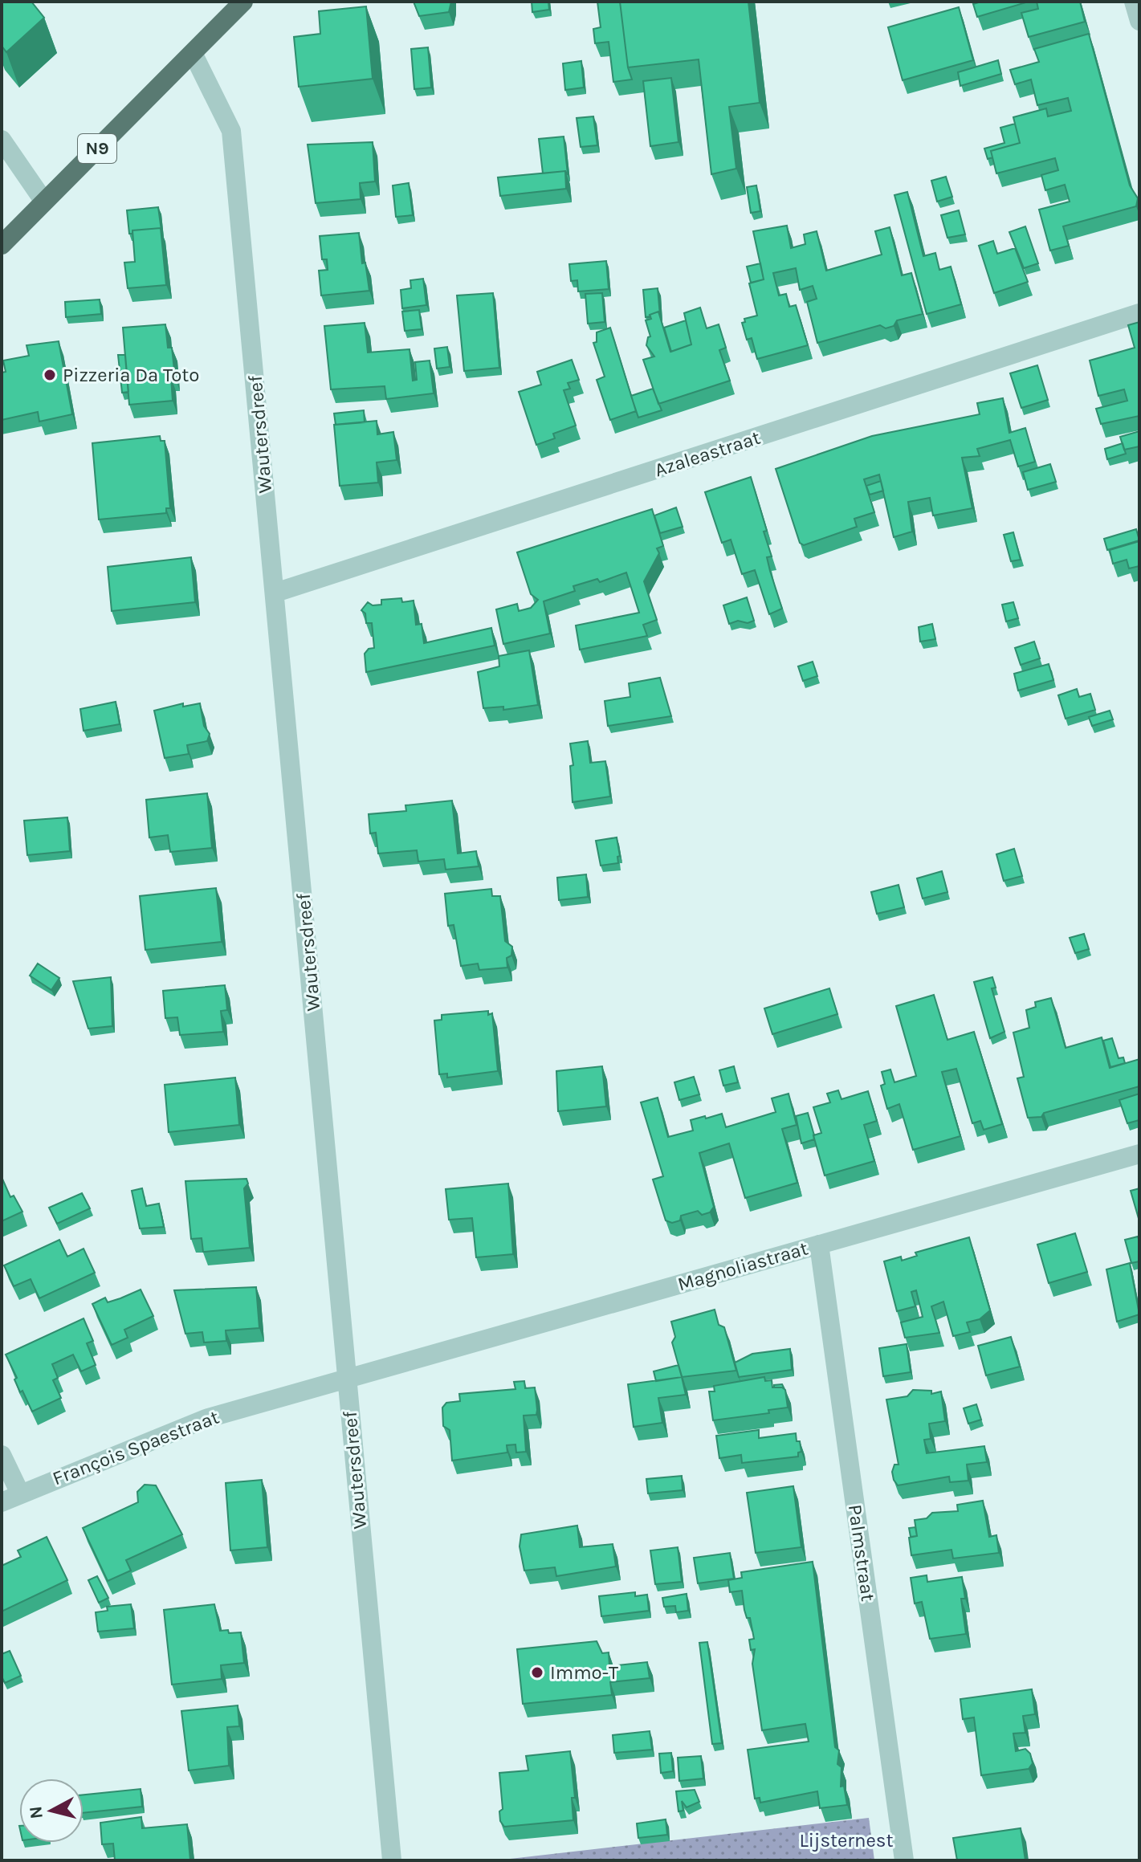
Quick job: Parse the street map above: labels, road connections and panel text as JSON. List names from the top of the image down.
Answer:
{
  "streets": {
    "main road": ["N9"],
    "street": [
      "Wautersdreef",
      "Azaleastraat",
      "Magnoliastraat",
      "François Spaestraat",
      "Palmstraat"
    ]
  },
  "crossings": [
    ["N9", "Wautersdreef"],
    ["Wautersdreef", "Azaleastraat"],
    ["Wautersdreef", "Magnoliastraat"],
    ["Wautersdreef", "François Spaestraat"],
    ["Magnoliastraat", "François Spaestraat"],
    ["Magnoliastraat", "Palmstraat"]
  ],
  "parks": ["Lijsternest"],
  "places": ["Pizzeria Da Toto", "Immo-T"],
  "north": "left"
}
